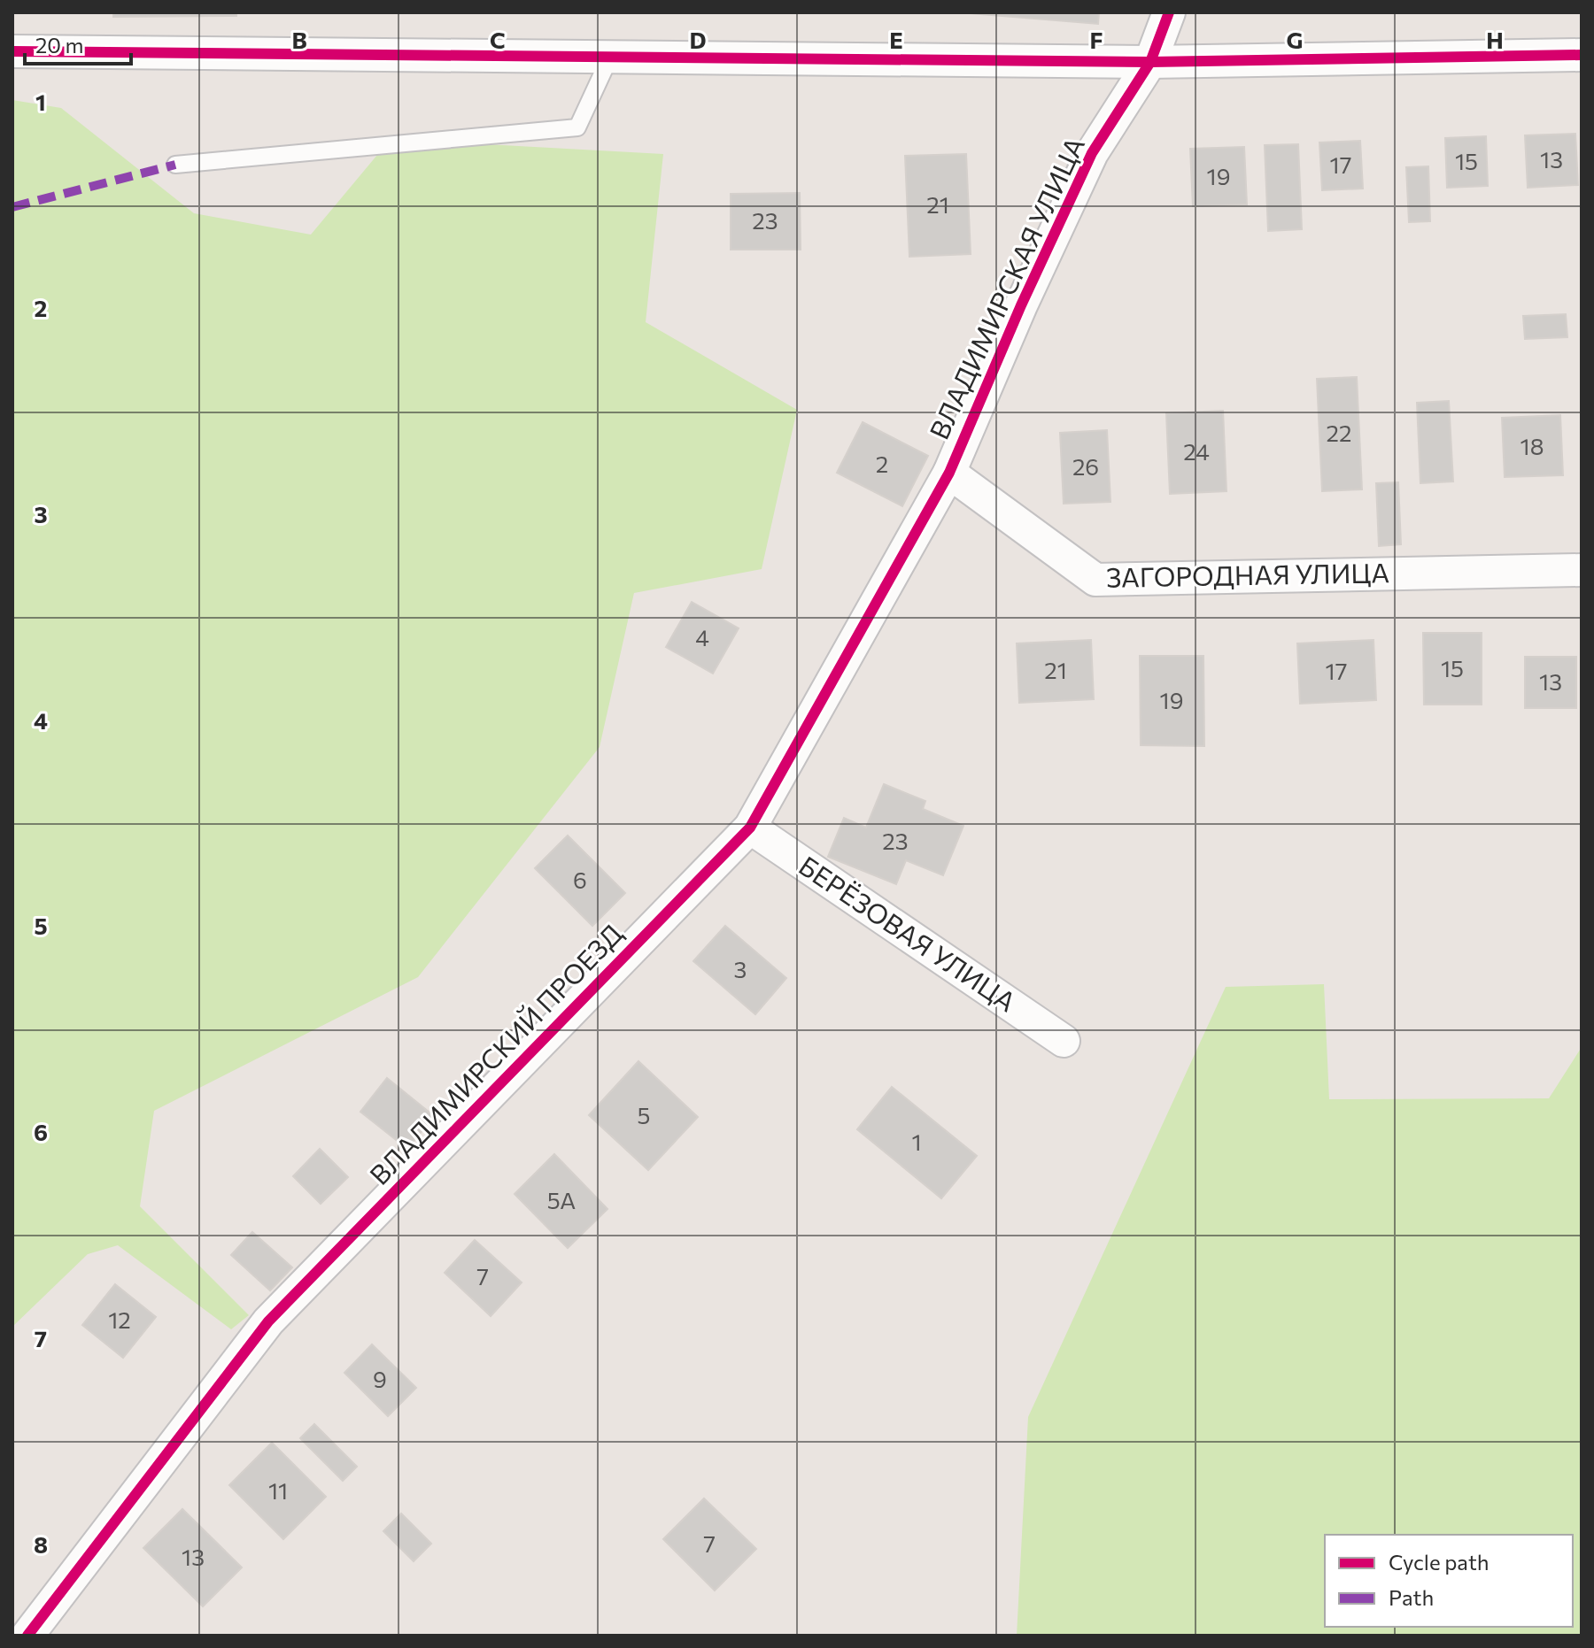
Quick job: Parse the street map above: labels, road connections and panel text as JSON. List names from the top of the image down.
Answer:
{
  "streets": {
    "street": [
      "ВЛАДИМИРСКАЯ УЛИЦА",
      "ЗАГОРОДНАЯ УЛИЦА",
      "БЕРЁЗОВАЯ УЛИЦА",
      "ВЛАДИМИРСКИЙ ПРОЕЗД"
    ]
  },
  "crossings": [
    ["ВЛАДИМИРСКАЯ УЛИЦА", "ЗАГОРОДНАЯ УЛИЦА"],
    ["ВЛАДИМИРСКАЯ УЛИЦА", "ВЛАДИМИРСКИЙ ПРОЕЗД"],
    ["ЗАГОРОДНАЯ УЛИЦА", "ВЛАДИМИРСКИЙ ПРОЕЗД"],
    ["БЕРЁЗОВАЯ УЛИЦА", "ВЛАДИМИРСКИЙ ПРОЕЗД"]
  ],
  "house_numbers": [
    "13",
    "15",
    "17",
    "19",
    "21",
    "23",
    "22",
    "18",
    "24",
    "2",
    "26",
    "4",
    "15",
    "21",
    "17",
    "13",
    "19",
    "23",
    "6",
    "3",
    "5",
    "1",
    "5А",
    "7",
    "12",
    "9",
    "11",
    "7",
    "13"
  ],
  "legend": ["Cycle path", "Path"],
  "scale_bar": "20 m",
  "grid": {
    "columns": [
      "B",
      "C",
      "D",
      "E",
      "F",
      "G",
      "H"
    ],
    "rows": [
      "1",
      "2",
      "3",
      "4",
      "5",
      "6",
      "7",
      "8"
    ]
  }
}
